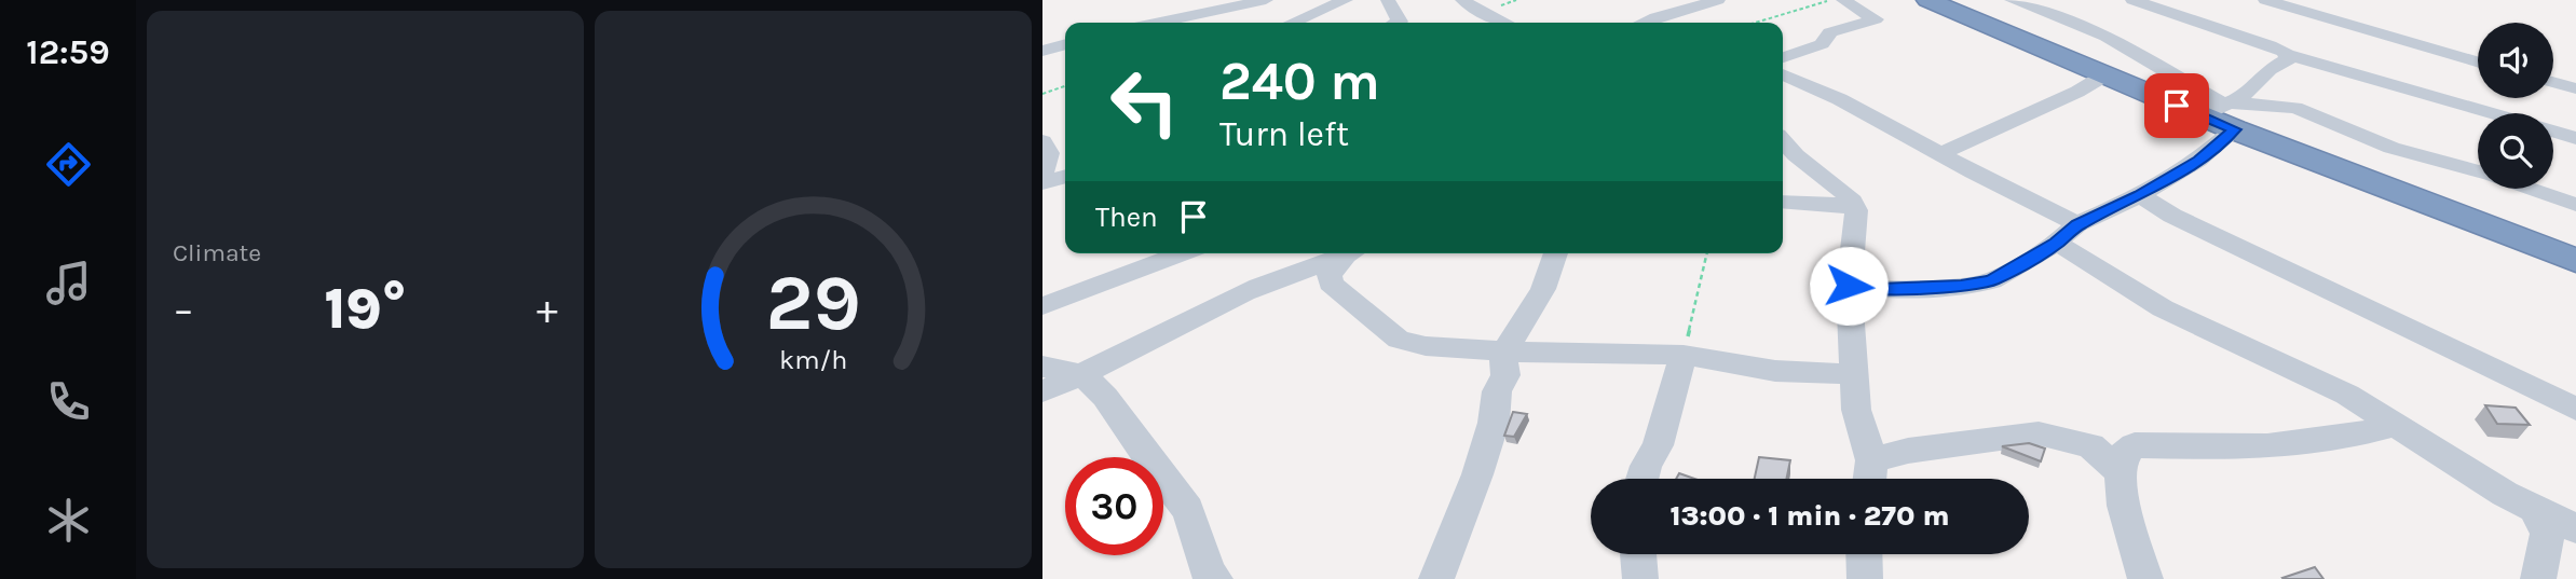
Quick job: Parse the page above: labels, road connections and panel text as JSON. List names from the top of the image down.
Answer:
{
  "page": {
    "tabs": "12:59",
    "tile": "Climate",
    "turn": ["240 m", "Turn left"],
    "then": "Then",
    "heat": ["−", "19°", "+"],
    "limit": "30",
    "trip": "13:00 · 1 min · 270 m",
    "gauge": ["29", "km/h"]
  }
}
